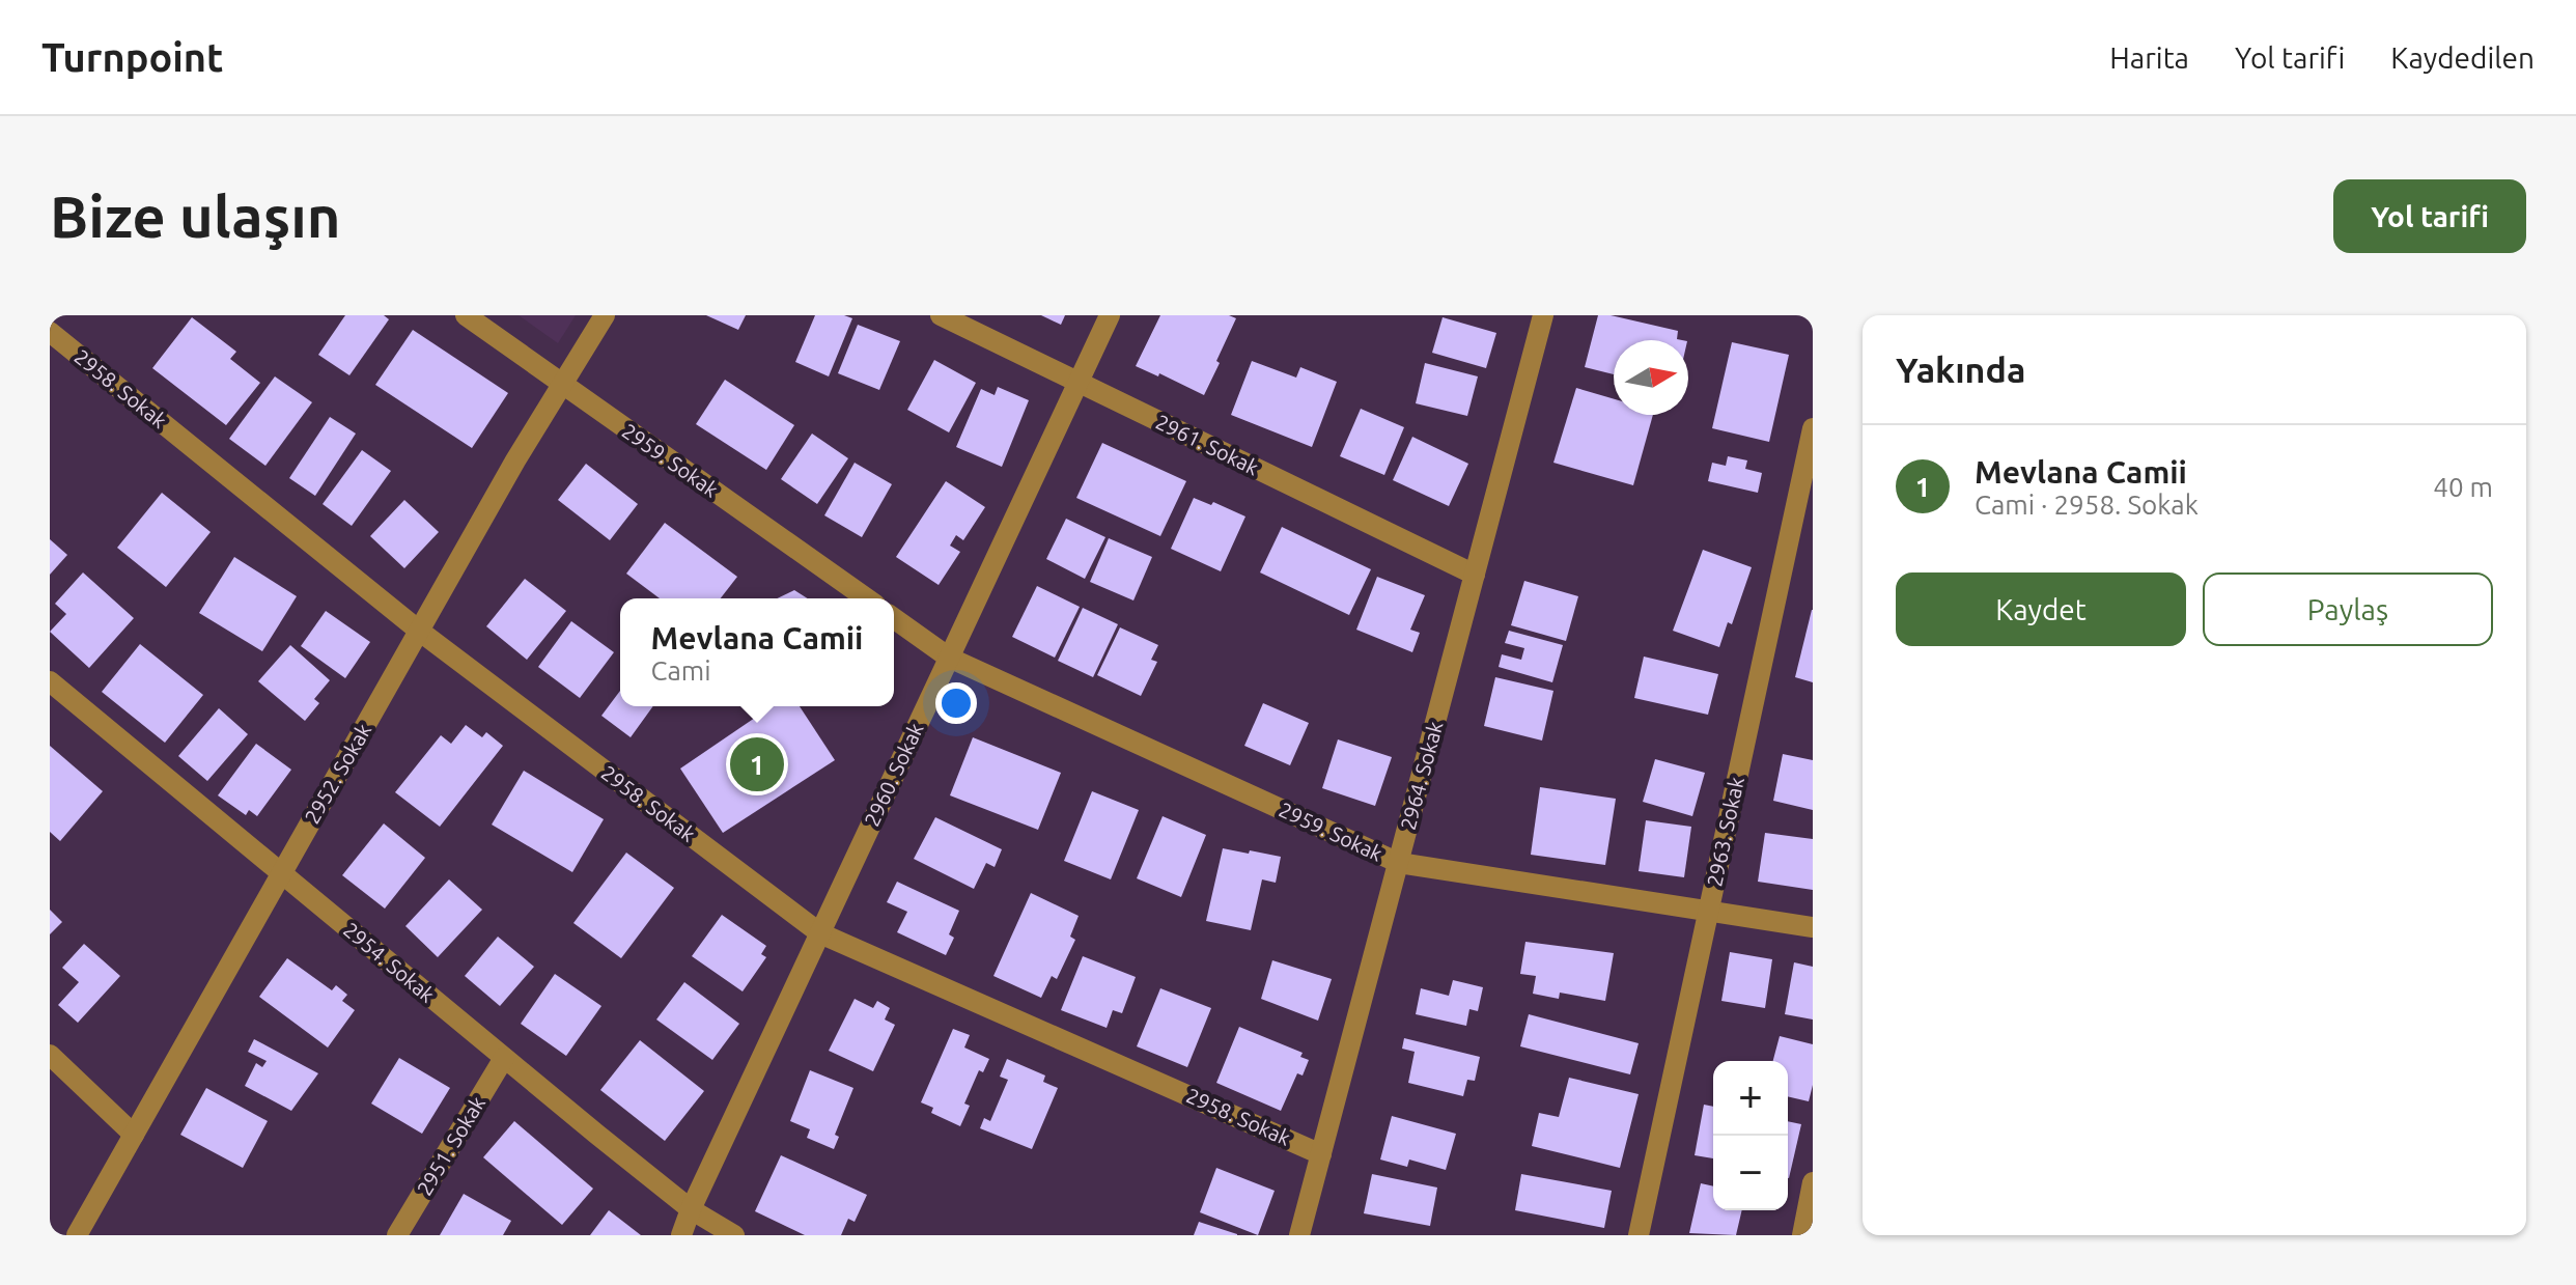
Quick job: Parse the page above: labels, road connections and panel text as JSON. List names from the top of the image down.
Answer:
{
  "streets": {
    "street": [
      "2958. Sokak",
      "2961. Sokak",
      "2959. Sokak",
      "2952. Sokak",
      "2960. Sokak",
      "2964. Sokak",
      "2963. Sokak",
      "2954. Sokak",
      "2951. Sokak"
    ]
  },
  "crossings": [
    ["2958. Sokak", "2952. Sokak"],
    ["2958. Sokak", "2960. Sokak"],
    ["2958. Sokak", "2964. Sokak"],
    ["2961. Sokak", "2960. Sokak"],
    ["2961. Sokak", "2964. Sokak"],
    ["2959. Sokak", "2952. Sokak"],
    ["2959. Sokak", "2960. Sokak"],
    ["2959. Sokak", "2964. Sokak"],
    ["2959. Sokak", "2963. Sokak"],
    ["2952. Sokak", "2954. Sokak"],
    ["2960. Sokak", "2954. Sokak"],
    ["2954. Sokak", "2951. Sokak"]
  ],
  "north": "right",
  "page": {
    "header": "Turnpoint",
    "nav": ["Harita", "Yol tarifi", "Kaydedilen"],
    "buttons": [
      "Yol tarifi",
      ["Kaydet", "Paylaş"]
    ],
    "title": "Bize ulaşın",
    "heading": "Yakında",
    "list": [
      {
        "mark": "1",
        "name": "Mevlana Camii",
        "note": "Cami · 2958. Sokak",
        "value": "40 m"
      }
    ],
    "popup": ["Mevlana Camii", "Cami"],
    "pins": "1",
    "map_buttons": ["+", "−"]
  }
}
